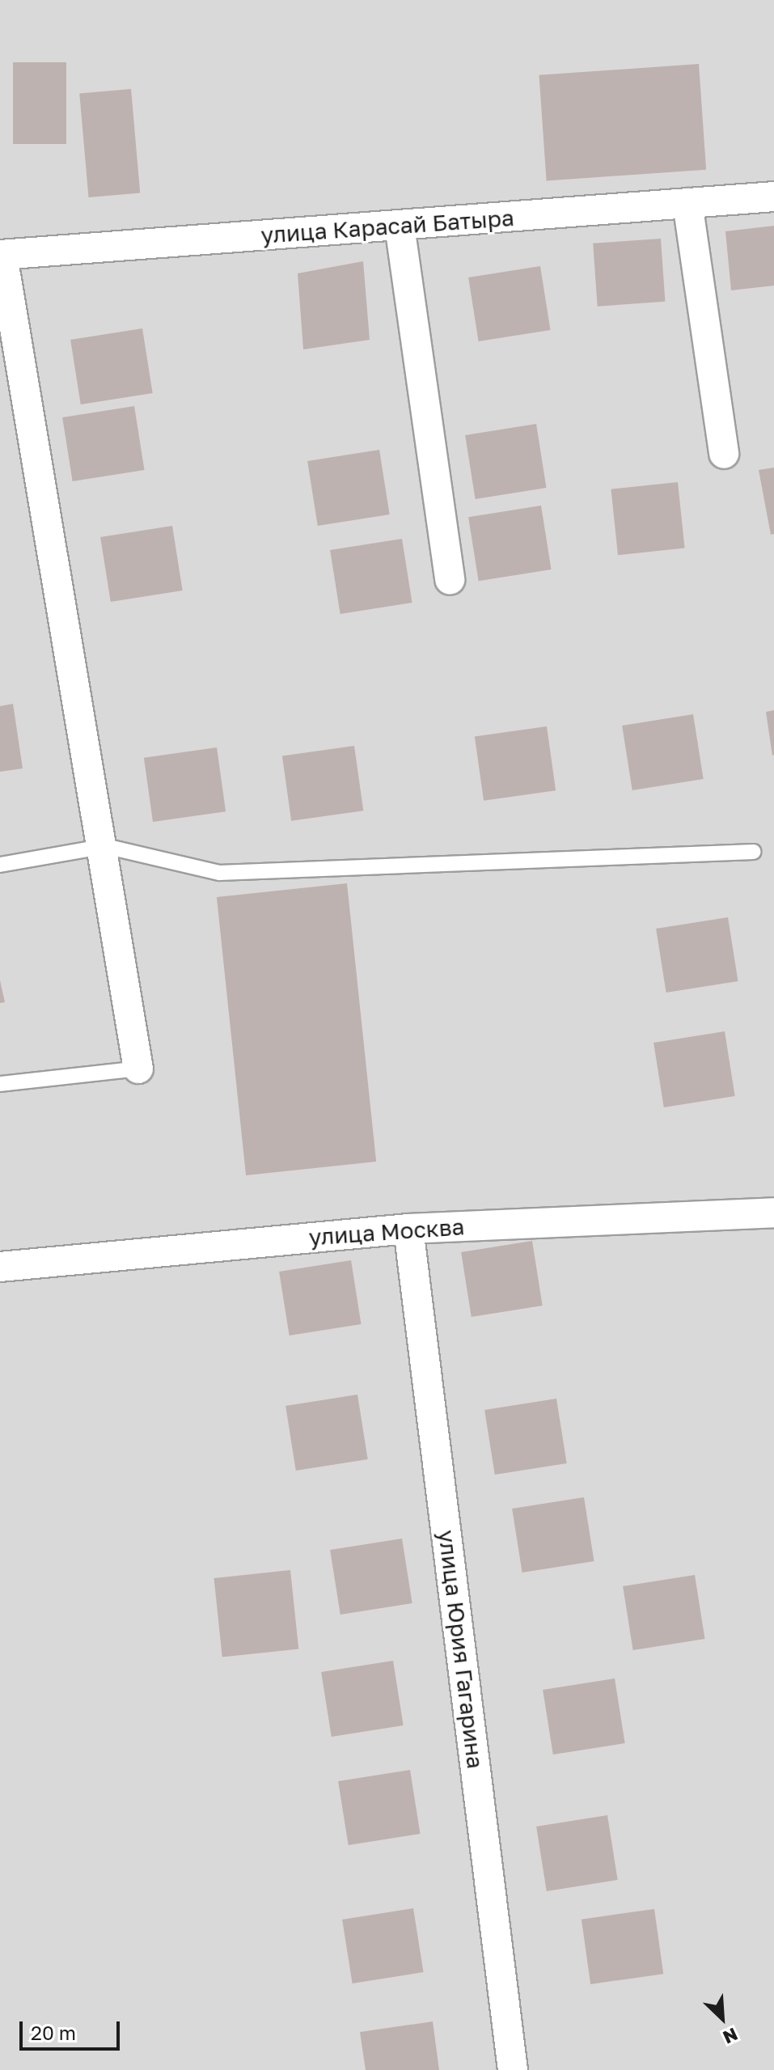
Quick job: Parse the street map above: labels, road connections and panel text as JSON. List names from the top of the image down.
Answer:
{
  "streets": {
    "street": ["улица Карасай Батыра", "улица Москва", "улица Юрия Гагарина"]
  },
  "crossings": [
    ["улица Москва", "улица Юрия Гагарина"]
  ],
  "scale_bar": "20 m",
  "north": "bottom right"
}
